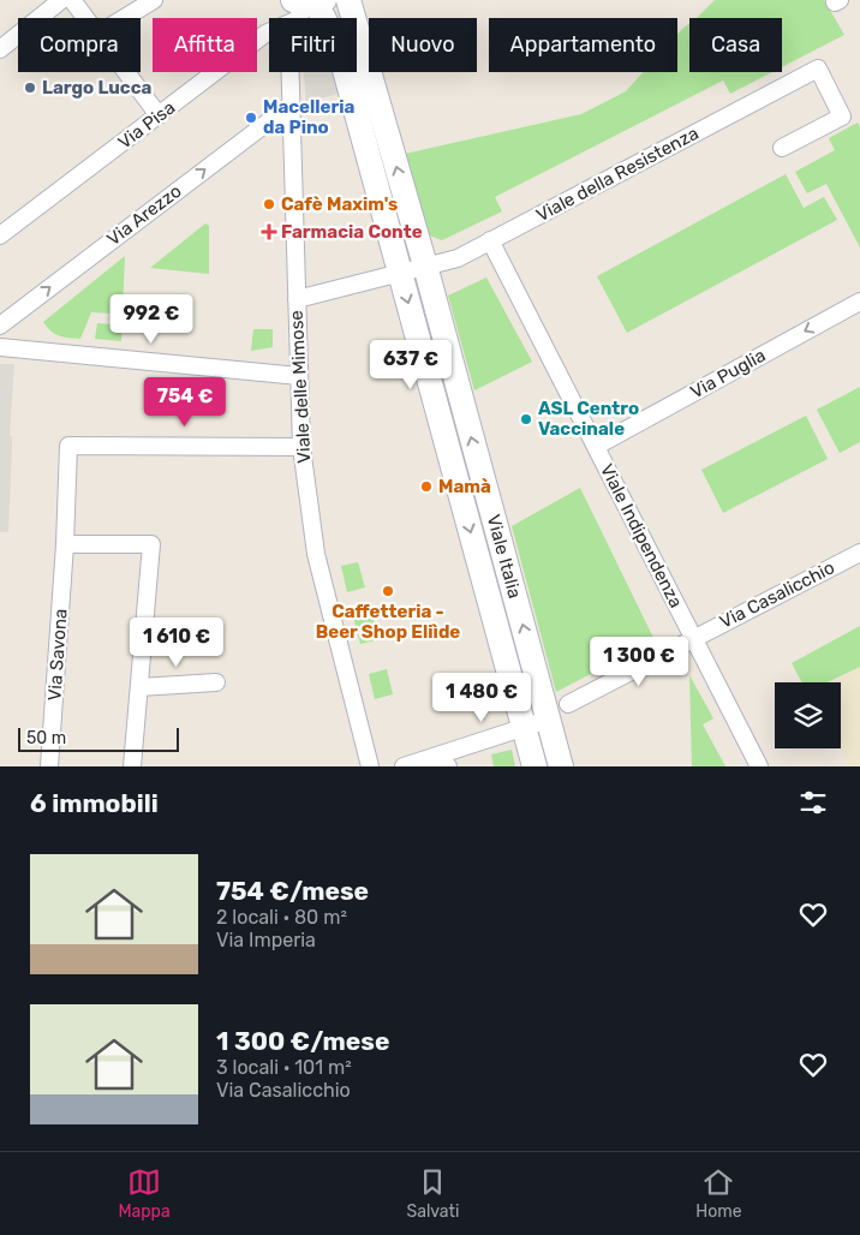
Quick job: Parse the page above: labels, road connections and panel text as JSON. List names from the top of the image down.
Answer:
{
  "streets": {
    "main road": ["Viale Italia"],
    "street": [
      "Via Pisa",
      "Viale della Resistenza",
      "Via Arezzo",
      "Via Puglia",
      "Viale delle Mimose",
      "Viale Indipendenza",
      "Via Casalicchio",
      "Via Savona"
    ]
  },
  "crossings": [
    ["Via Pisa", "Viale delle Mimose"],
    ["Via Pisa", "Viale Italia"],
    ["Viale della Resistenza", "Viale delle Mimose"],
    ["Viale della Resistenza", "Viale Indipendenza"],
    ["Viale della Resistenza", "Viale Italia"],
    ["Via Arezzo", "Viale delle Mimose"],
    ["Via Puglia", "Viale Indipendenza"],
    ["Viale delle Mimose", "Viale Italia"],
    ["Viale delle Mimose", "Via Savona"],
    ["Viale Indipendenza", "Via Casalicchio"]
  ],
  "one_way": ["Via Arezzo", "Via Puglia"],
  "places": {
    "other": [
      "Largo Lucca",
      "Macelleria da Pino",
      "Cafè Maxim's",
      "ASL Centro Vaccinale",
      "Mamà",
      "Caffetteria - Beer Shop Eliìde"
    ],
    "health": ["Farmacia Conte"]
  },
  "scale_bar": "50 m",
  "page": {
    "chip": [
      "Compra",
      "Affitta",
      "Filtri",
      "Nuovo",
      "Appartamento",
      "Casa"
    ],
    "price": [
      "992 €",
      "637 €",
      "754 €",
      "1 610 €",
      "1 300 €",
      "1 480 €"
    ],
    "scale": "50 m",
    "heading": "6 immobili",
    "list": [
      {
        "name": "754 €/mese",
        "note": "2 locali · 80 m² · Via Imperia"
      },
      {
        "name": "1 300 €/mese",
        "note": "3 locali · 101 m² · Via Casalicchio"
      }
    ],
    "tabs": ["Mappa", "Salvati", "Home"]
  }
}
